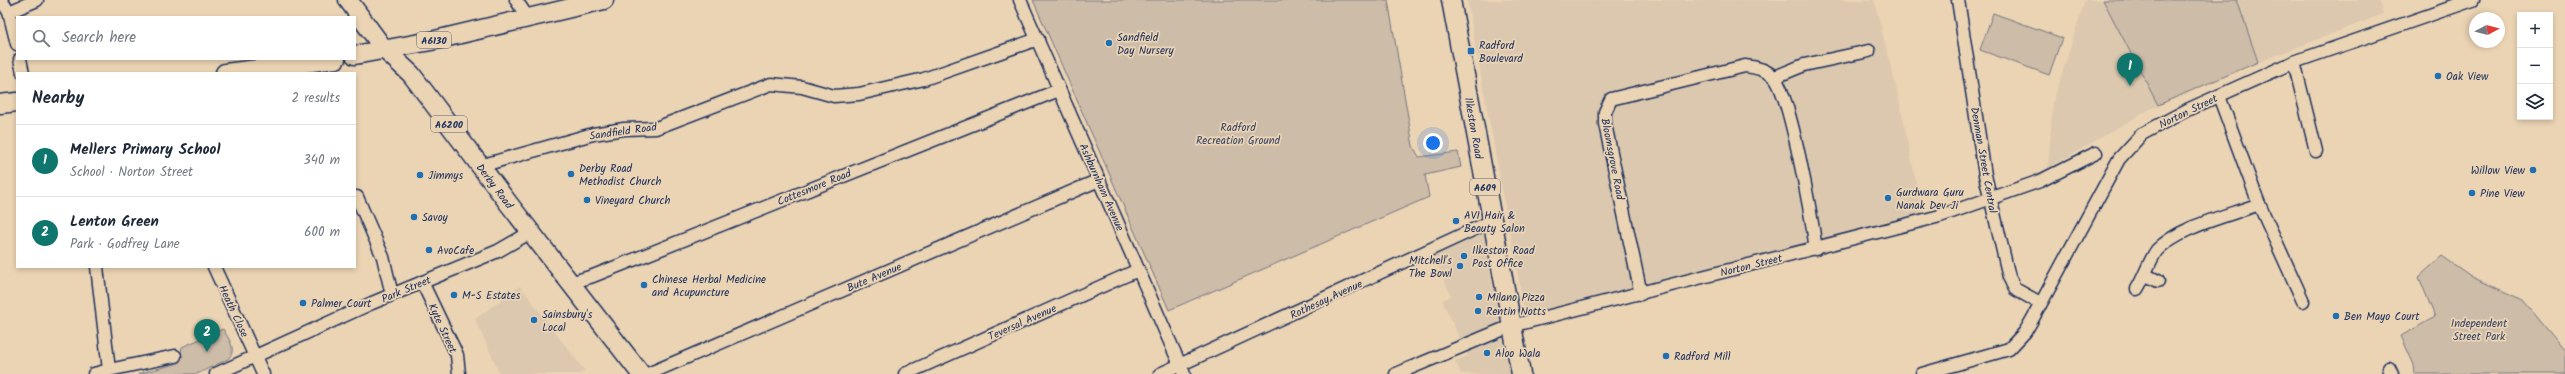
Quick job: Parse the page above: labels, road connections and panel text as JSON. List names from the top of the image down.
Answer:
{
  "streets": {
    "main road": [
      "A6130",
      "A6200",
      "Ilkeston Road",
      "Derby Road",
      "A609"
    ],
    "street": [
      "Norton Street",
      "Sandfield Road",
      "Bloomsgrove Road",
      "Denman Street Central",
      "Cottesmore Road",
      "Ashburnham Avenue",
      "Bute Avenue",
      "Park Street",
      "Rothesay Avenue",
      "Heath Close",
      "Teversal Avenue",
      "Kyte Street"
    ]
  },
  "crossings": [
    ["A6130", "Derby Road"],
    ["Norton Street", "Ilkeston Road"],
    ["Norton Street", "Bloomsgrove Road"],
    ["Norton Street", "Denman Street Central"],
    ["Ilkeston Road", "Rothesay Avenue"],
    ["Sandfield Road", "Derby Road"],
    ["Sandfield Road", "Ashburnham Avenue"],
    ["Derby Road", "Cottesmore Road"],
    ["Derby Road", "Park Street"],
    ["Cottesmore Road", "Ashburnham Avenue"],
    ["Ashburnham Avenue", "Bute Avenue"],
    ["Ashburnham Avenue", "Rothesay Avenue"],
    ["Ashburnham Avenue", "Teversal Avenue"],
    ["Park Street", "Heath Close"],
    ["Park Street", "Kyte Street"]
  ],
  "parks": ["Radford Recreation Ground", "Independent Street Park"],
  "places": {
    "other": [
      "Sandfield Day Nursery",
      "Oak View",
      "Willow View",
      "Derby Road Methodist Church",
      "Jimmys",
      "Pine View",
      "Gurdwara Guru Nanak Dev Ji",
      "Vineyard Church",
      "Savoy",
      "AVI Hair & Beauty Salon",
      "AvoCafe",
      "Ilkeston Road Post Office",
      "Mitchell's The Bowl",
      "Chinese Herbal Medicine and Acupuncture",
      "M-S Estates",
      "Milano Pizza",
      "Palmer Court",
      "Rentin Notts",
      "Ben Mayo Court",
      "Sainsbury's Local",
      "Aloo Wala",
      "Radford Mill"
    ],
    "transit": ["Radford Boulevard"]
  },
  "north": "right",
  "page": {
    "map_buttons": ["+", "−"],
    "search": "Search here",
    "pins": ["1", "2"],
    "heading": ["Nearby", "2 results"],
    "list": [
      {
        "mark": "1",
        "name": "Mellers Primary School",
        "note": "School · Norton Street",
        "value": "340 m"
      },
      {
        "mark": "2",
        "name": "Lenton Green",
        "note": "Park · Godfrey Lane",
        "value": "600 m"
      }
    ]
  }
}
